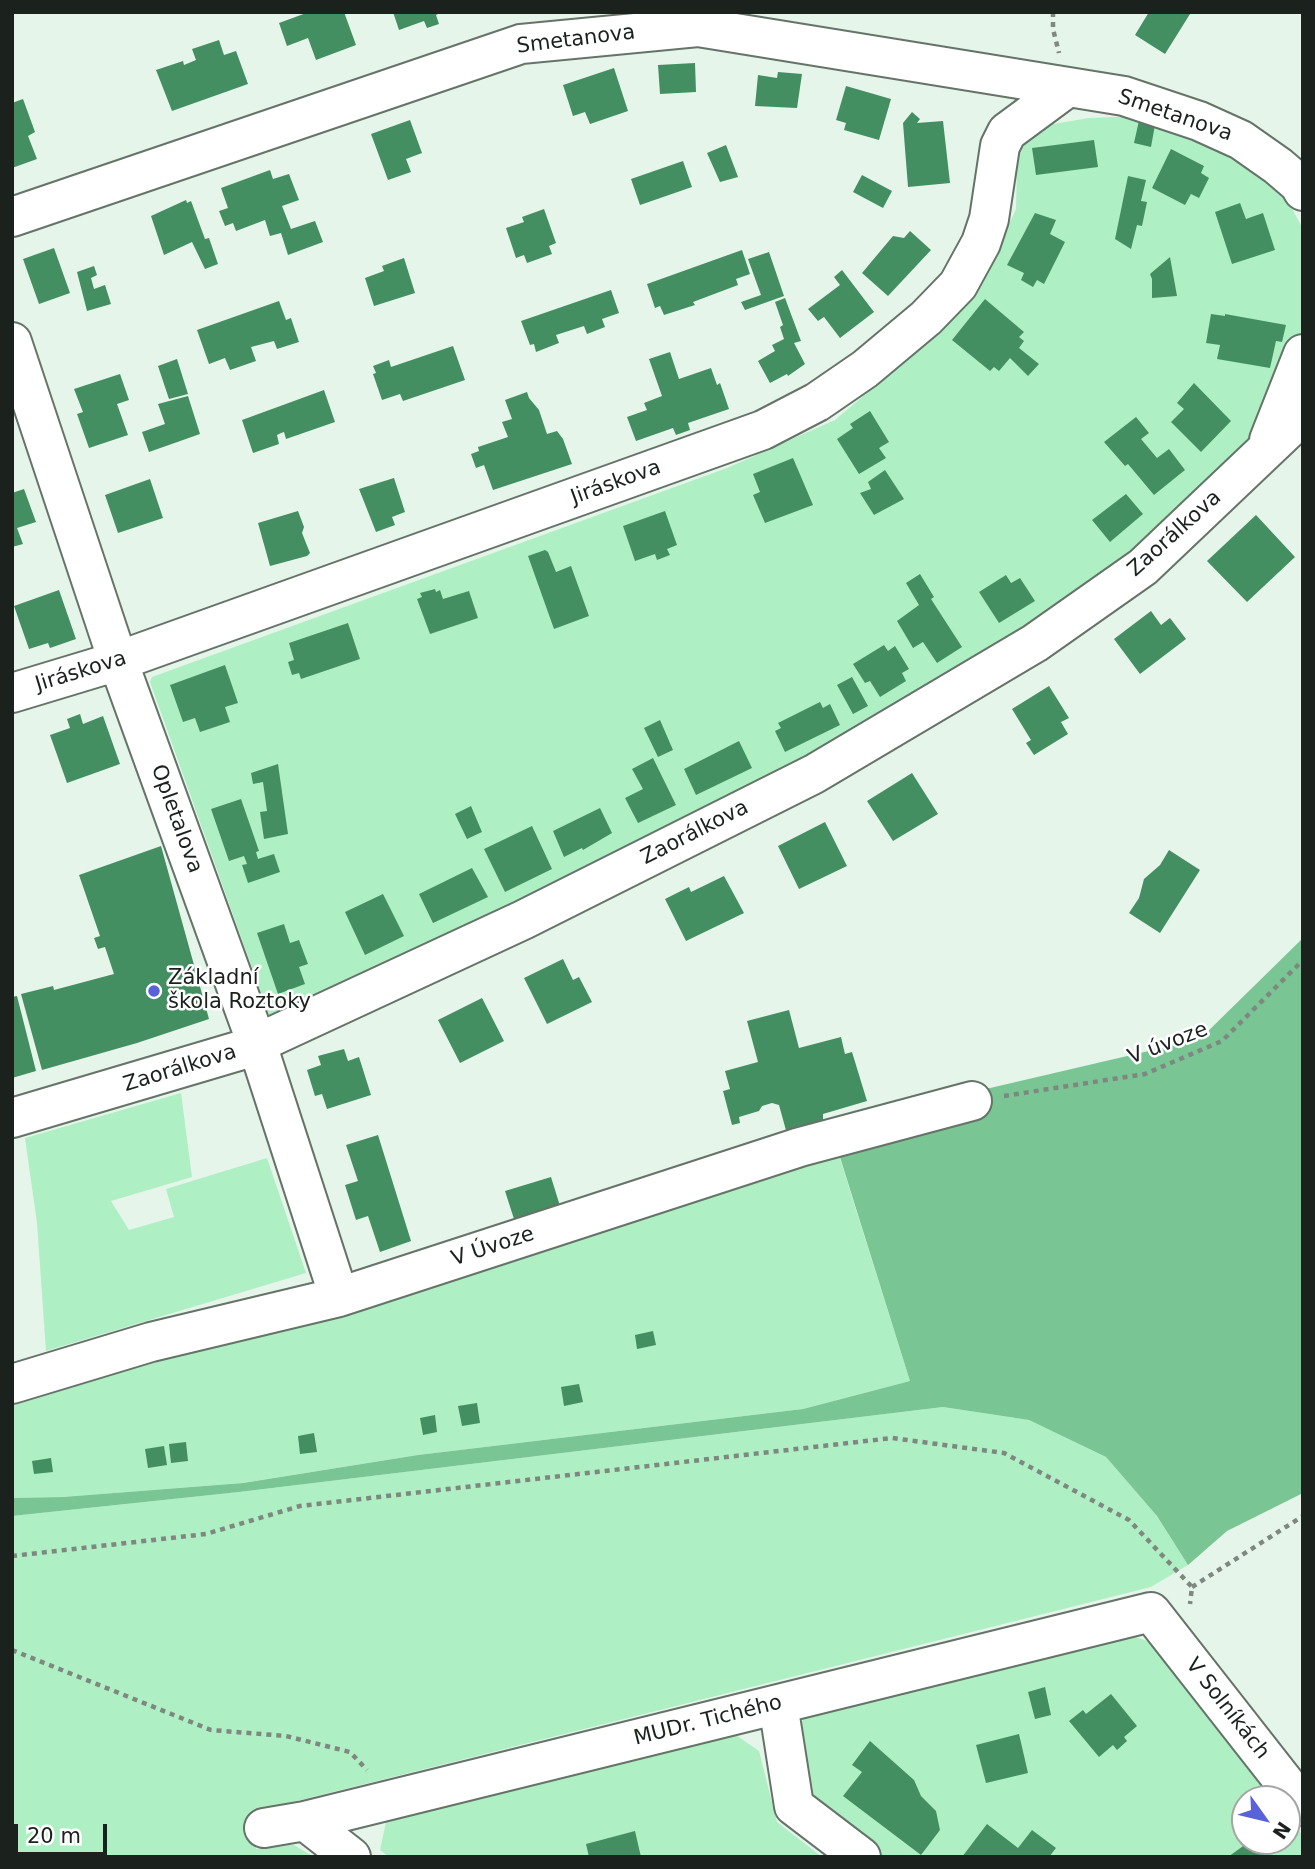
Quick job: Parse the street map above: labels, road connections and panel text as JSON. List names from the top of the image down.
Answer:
{
  "streets": {
    "street": [
      "Smetanova",
      "Jiráskova",
      "Zaorálkova",
      "Opletalova",
      "V Úvoze",
      "V Solníkách",
      "MUDr. Tichého"
    ],
    "path": ["V úvoze"]
  },
  "crossings": [
    ["Smetanova", "Jiráskova"],
    ["Jiráskova", "Opletalova"],
    ["Zaorálkova", "Opletalova"],
    ["Opletalova", "V Úvoze"],
    ["V úvoze", "V Úvoze"],
    ["V Solníkách", "MUDr. Tichého"]
  ],
  "places": ["Základní škola Roztoky"],
  "scale_bar": "20 m",
  "north": "bottom right"
}
